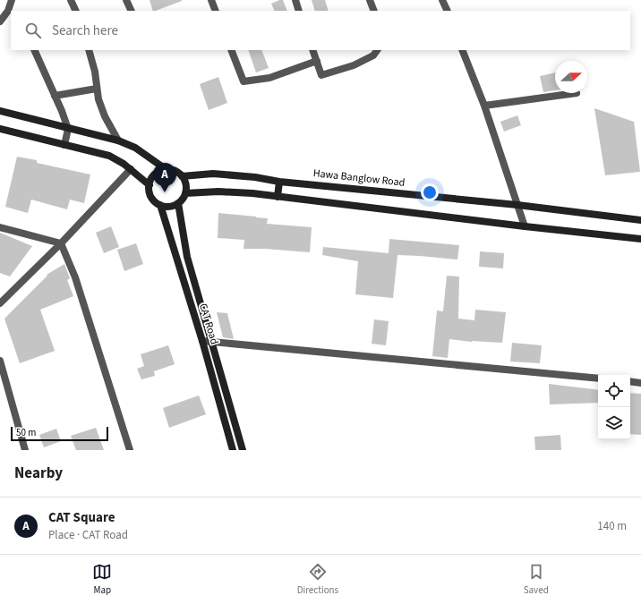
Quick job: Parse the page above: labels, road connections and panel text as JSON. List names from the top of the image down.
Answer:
{
  "streets": {
    "street": ["Hawa Banglow Road", "CAT Road"]
  },
  "crossings": [
    ["Hawa Banglow Road", "CAT Road"]
  ],
  "scale_bar": "50 m",
  "north": "right",
  "page": {
    "search": "Search here",
    "pins": "A",
    "scale": "50 m",
    "heading": "Nearby",
    "list": [
      {
        "mark": "A",
        "name": "CAT Square",
        "note": "Place · CAT Road",
        "value": "140 m"
      }
    ],
    "nav": ["Map", "Directions", "Saved"]
  }
}
